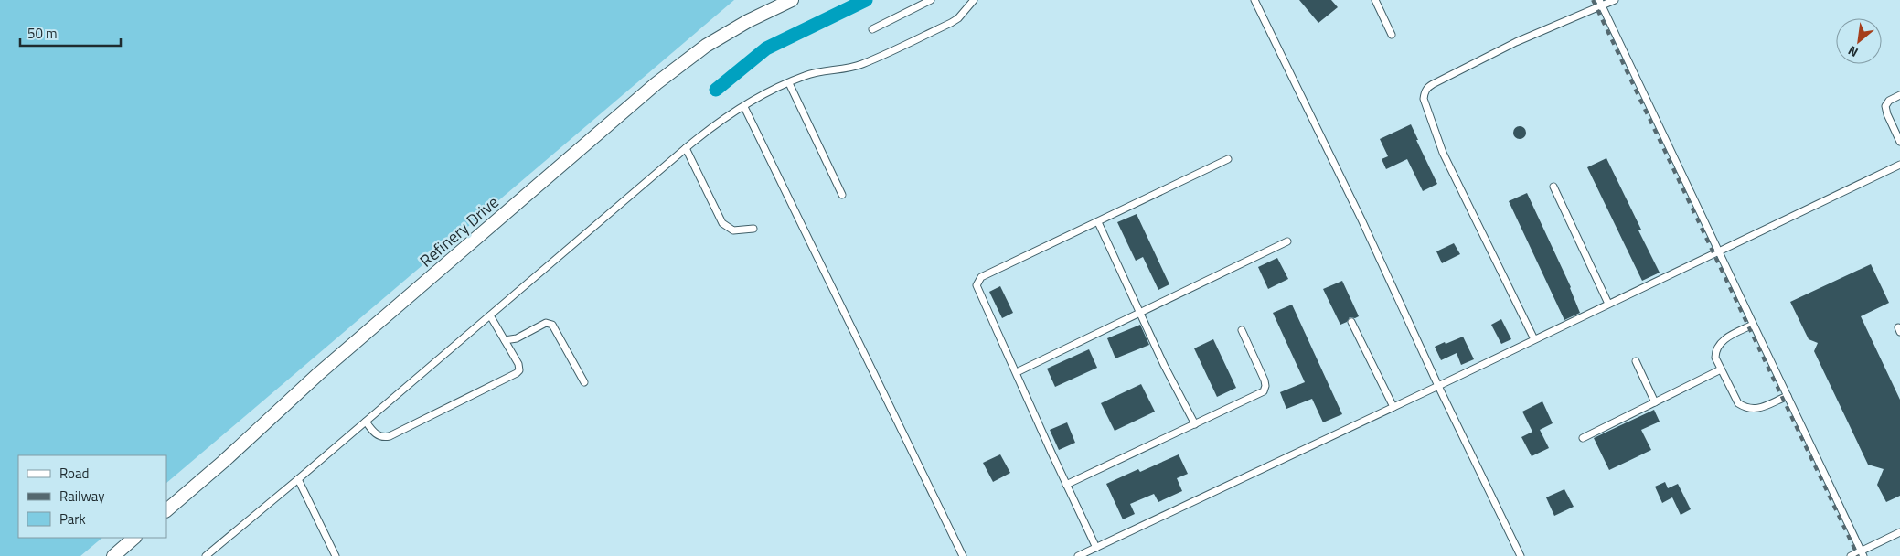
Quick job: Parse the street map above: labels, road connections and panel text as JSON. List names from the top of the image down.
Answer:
{
  "streets": {
    "street": ["Refinery Drive"]
  },
  "legend": ["Road", "Railway", "Park"],
  "scale_bar": "50 m",
  "north": "bottom left"
}
